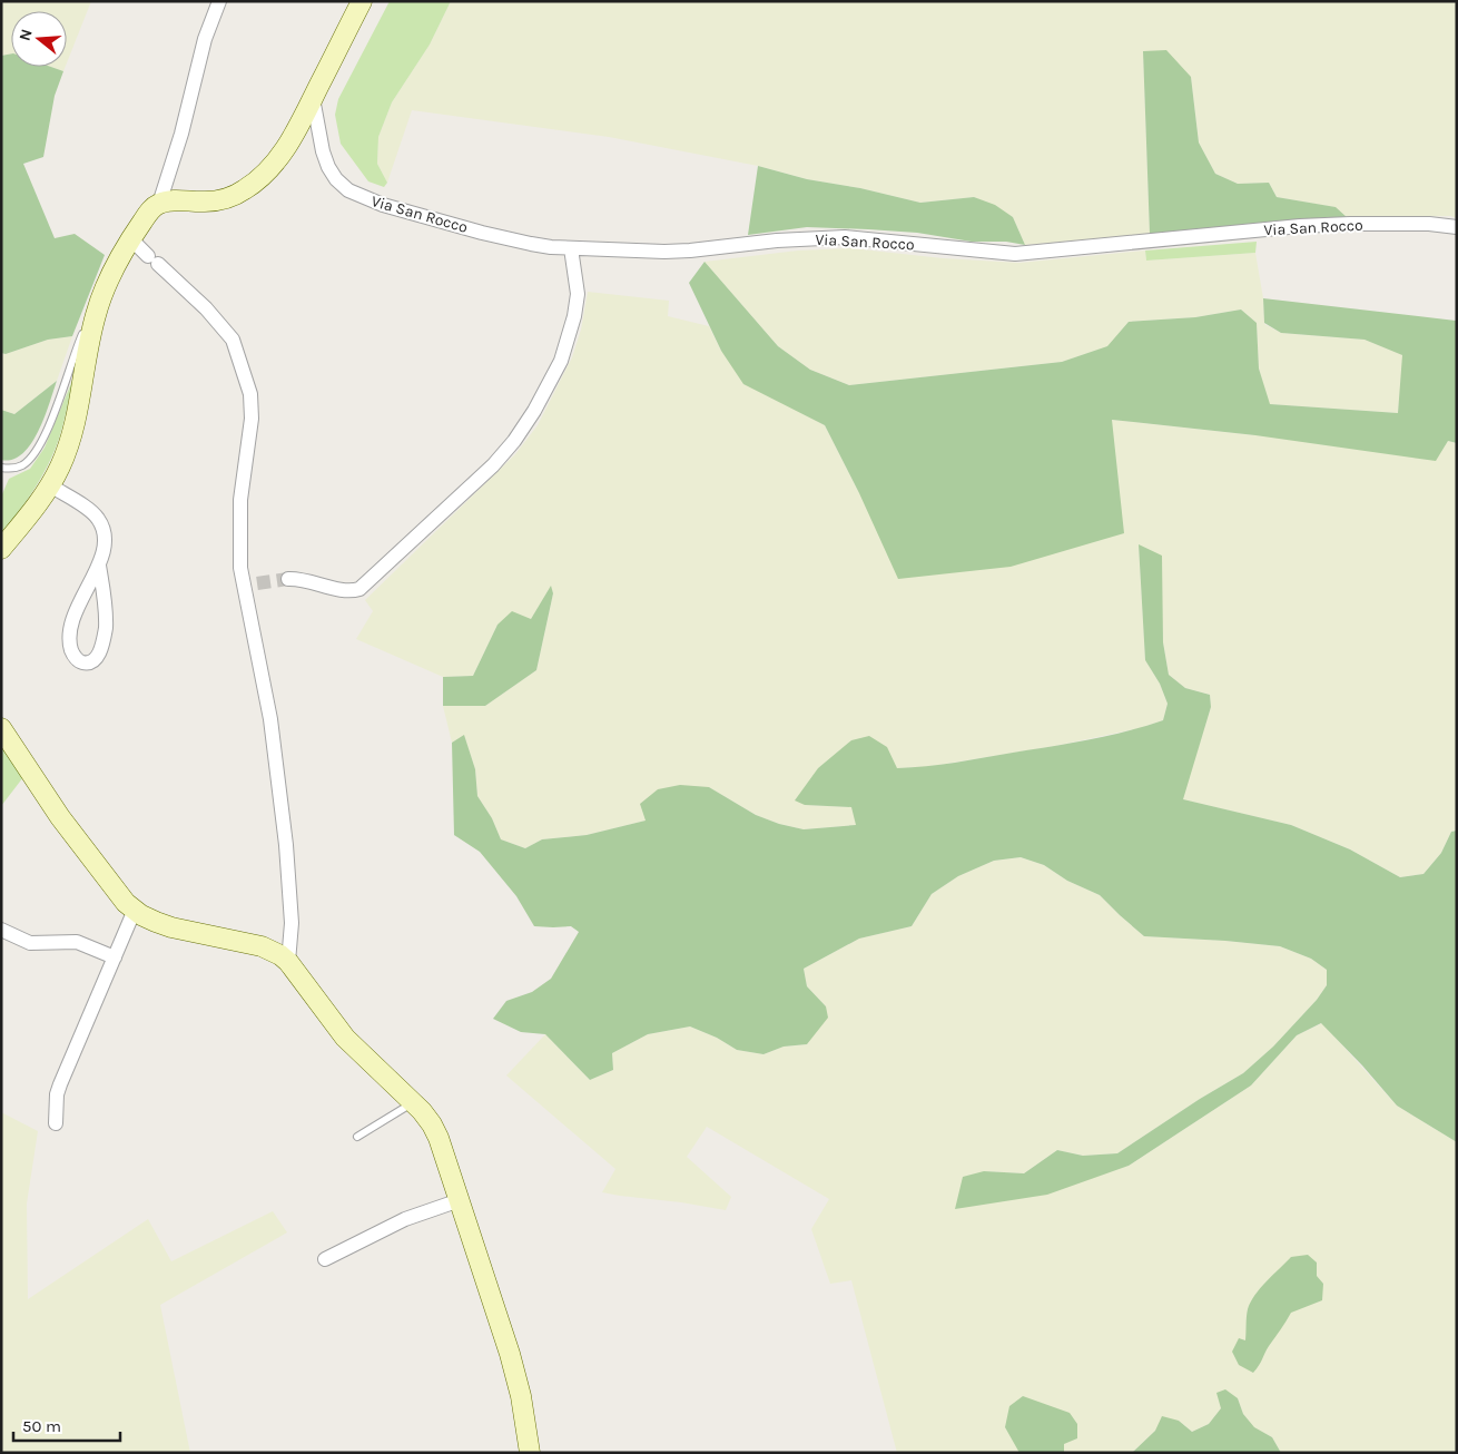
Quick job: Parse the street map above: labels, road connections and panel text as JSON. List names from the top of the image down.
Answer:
{
  "streets": {
    "street": ["Via San Rocco"]
  },
  "scale_bar": "50 m",
  "north": "left"
}
